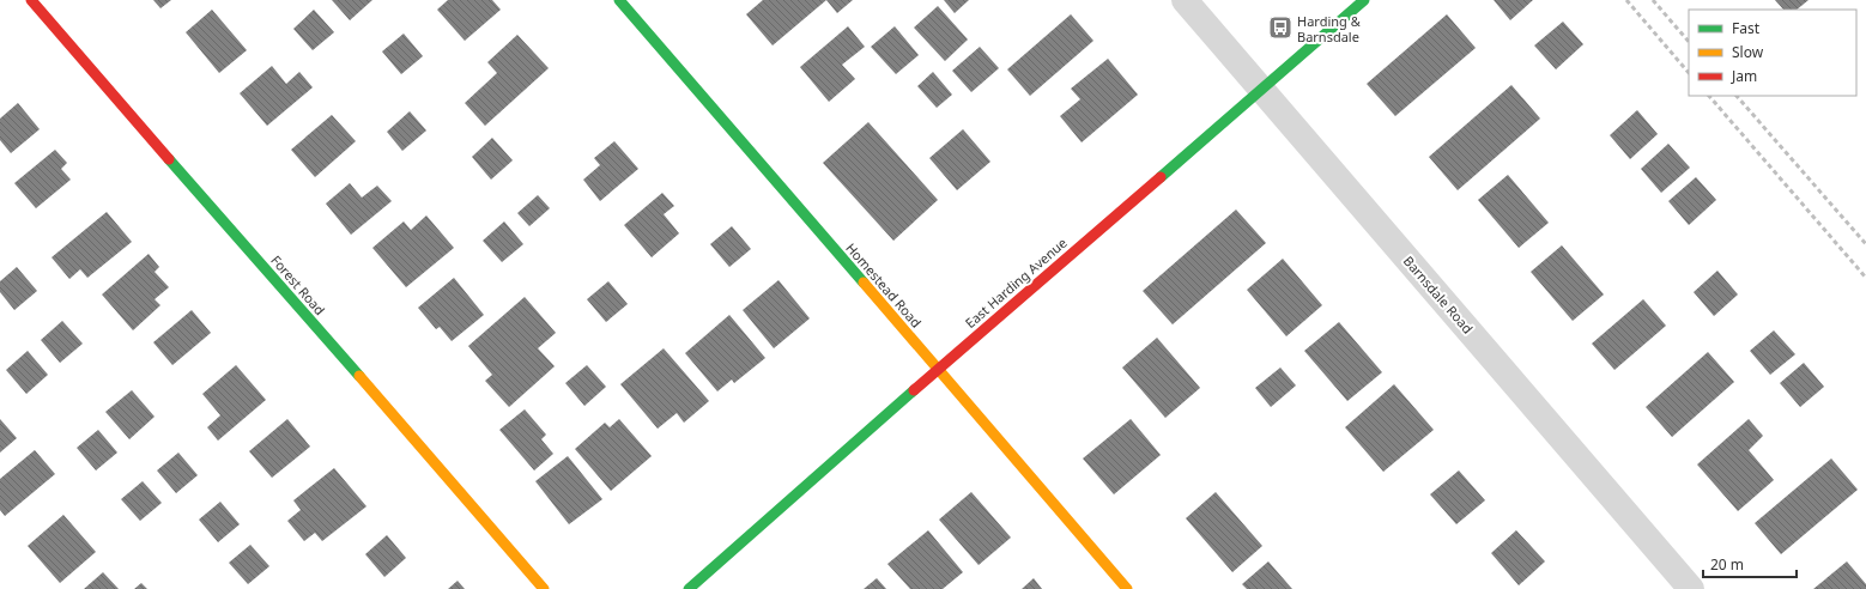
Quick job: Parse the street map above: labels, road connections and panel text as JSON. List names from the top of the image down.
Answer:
{
  "streets": {
    "street": [
      "East Harding Avenue",
      "Forest Road",
      "Homestead Road",
      "Barnsdale Road"
    ]
  },
  "crossings": [
    ["East Harding Avenue", "Homestead Road"],
    ["East Harding Avenue", "Barnsdale Road"]
  ],
  "places": {
    "bus stop": ["Harding & Barnsdale"]
  },
  "legend": ["Fast", "Slow", "Jam"],
  "scale_bar": "20 m"
}
